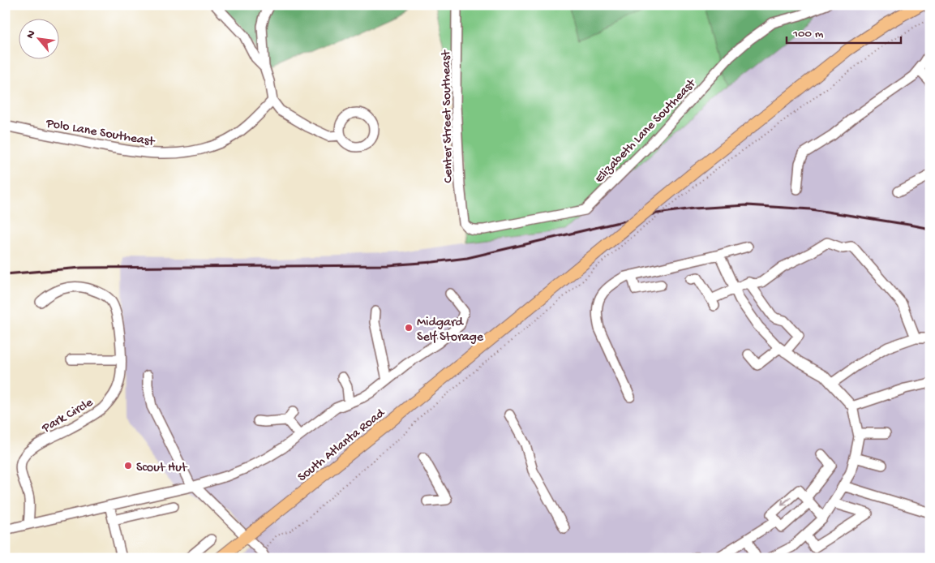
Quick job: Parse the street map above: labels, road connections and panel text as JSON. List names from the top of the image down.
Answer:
{
  "streets": {
    "main road": ["South Atlanta Road"],
    "street": [
      "Center Street Southeast",
      "Elizabeth Lane Southeast",
      "Polo Lane Southeast",
      "Park Circle"
    ]
  },
  "crossings": [
    ["Center Street Southeast", "Elizabeth Lane Southeast"]
  ],
  "places": ["Midgard Self Storage", "Scout Hut"],
  "scale_bar": "100 m",
  "north": "top left"
}
